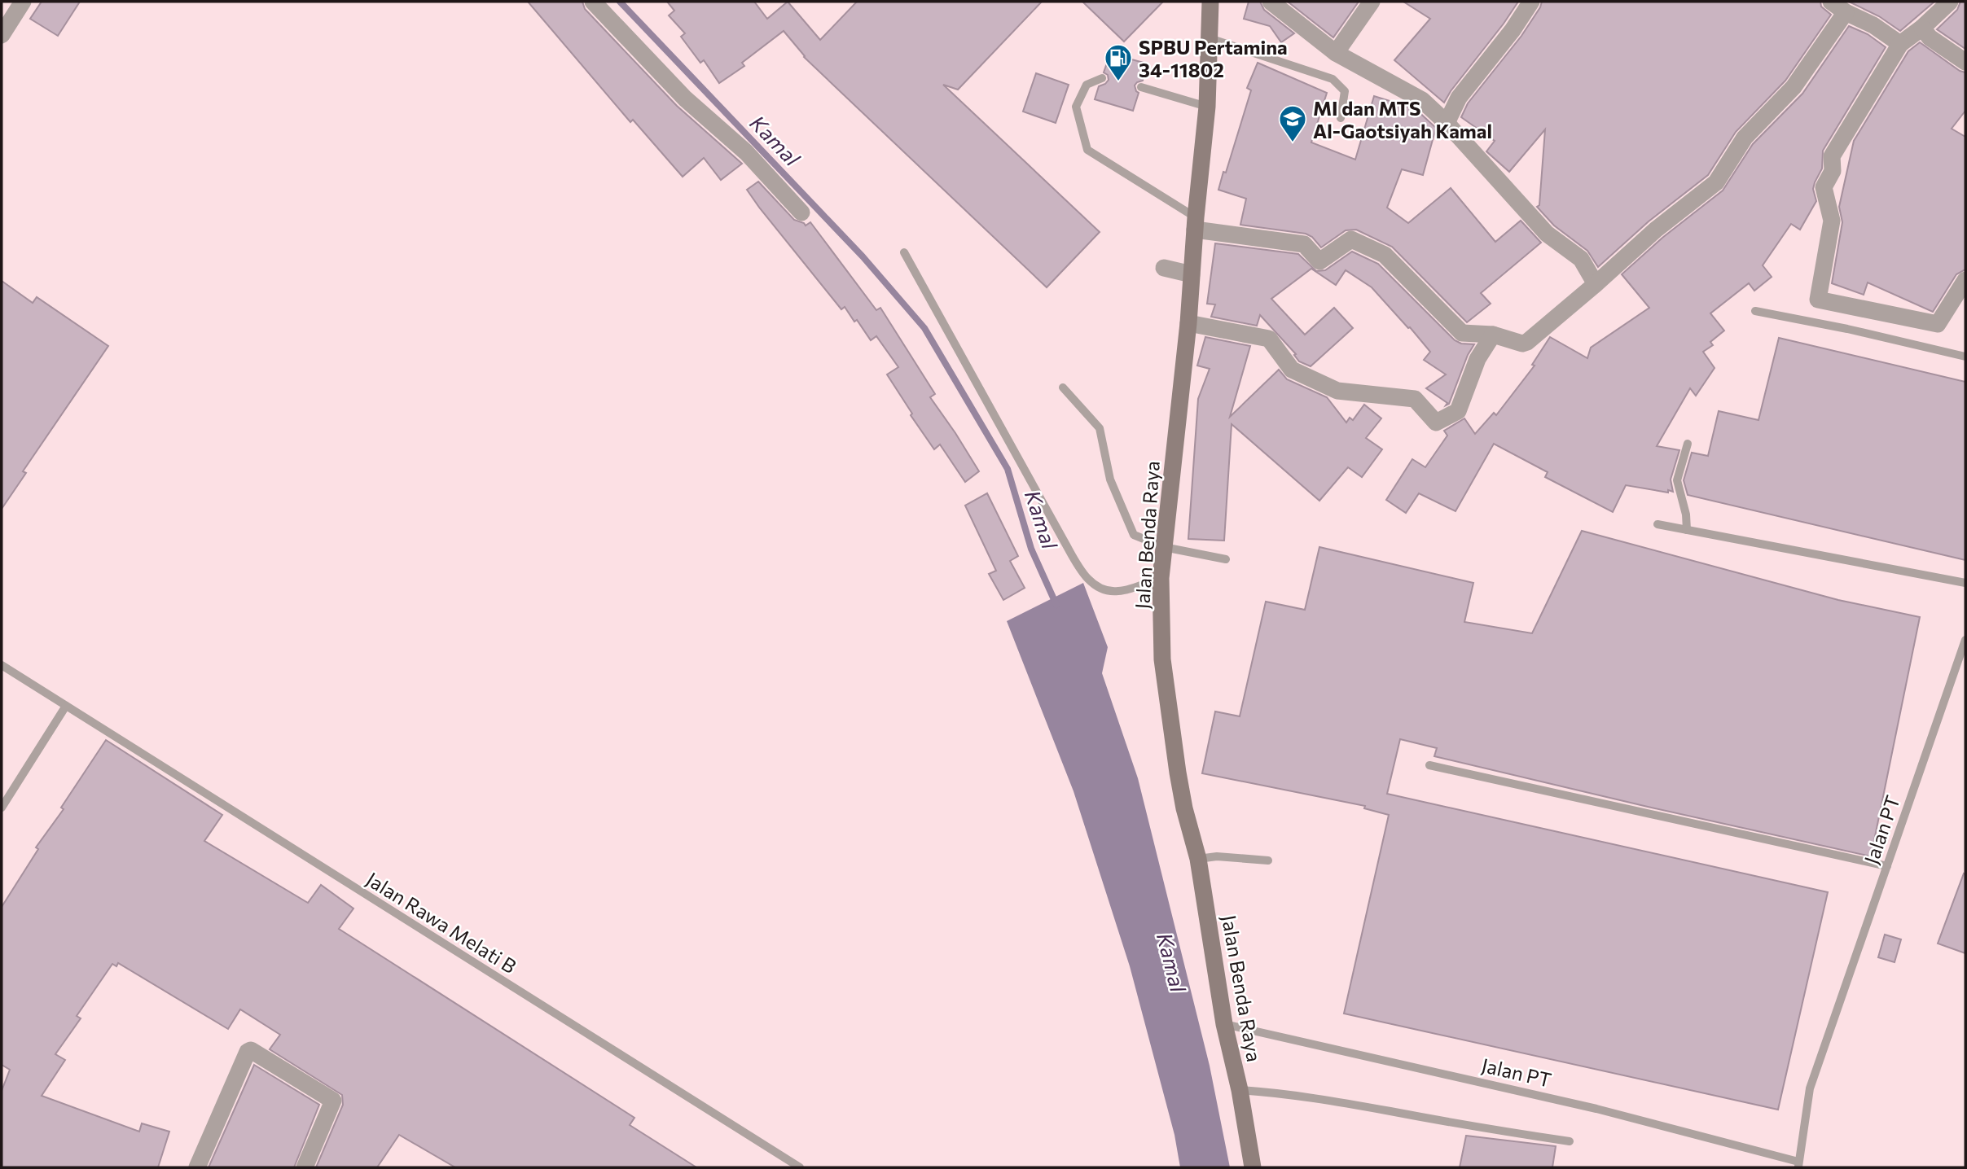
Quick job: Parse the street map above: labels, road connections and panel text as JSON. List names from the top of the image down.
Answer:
{
  "streets": {
    "main road": ["Jalan Benda Raya"],
    "lane": ["Jalan PT", "Jalan Rawa Melati B"]
  },
  "crossings": [
    ["Jalan Benda Raya", "Jalan PT"]
  ],
  "water": ["Kamal"],
  "places": {
    "fuel station": ["SPBU Pertamina 34-11802"],
    "school or university": ["MI dan MTS Al-Gaotsiyah Kamal"]
  }
}
